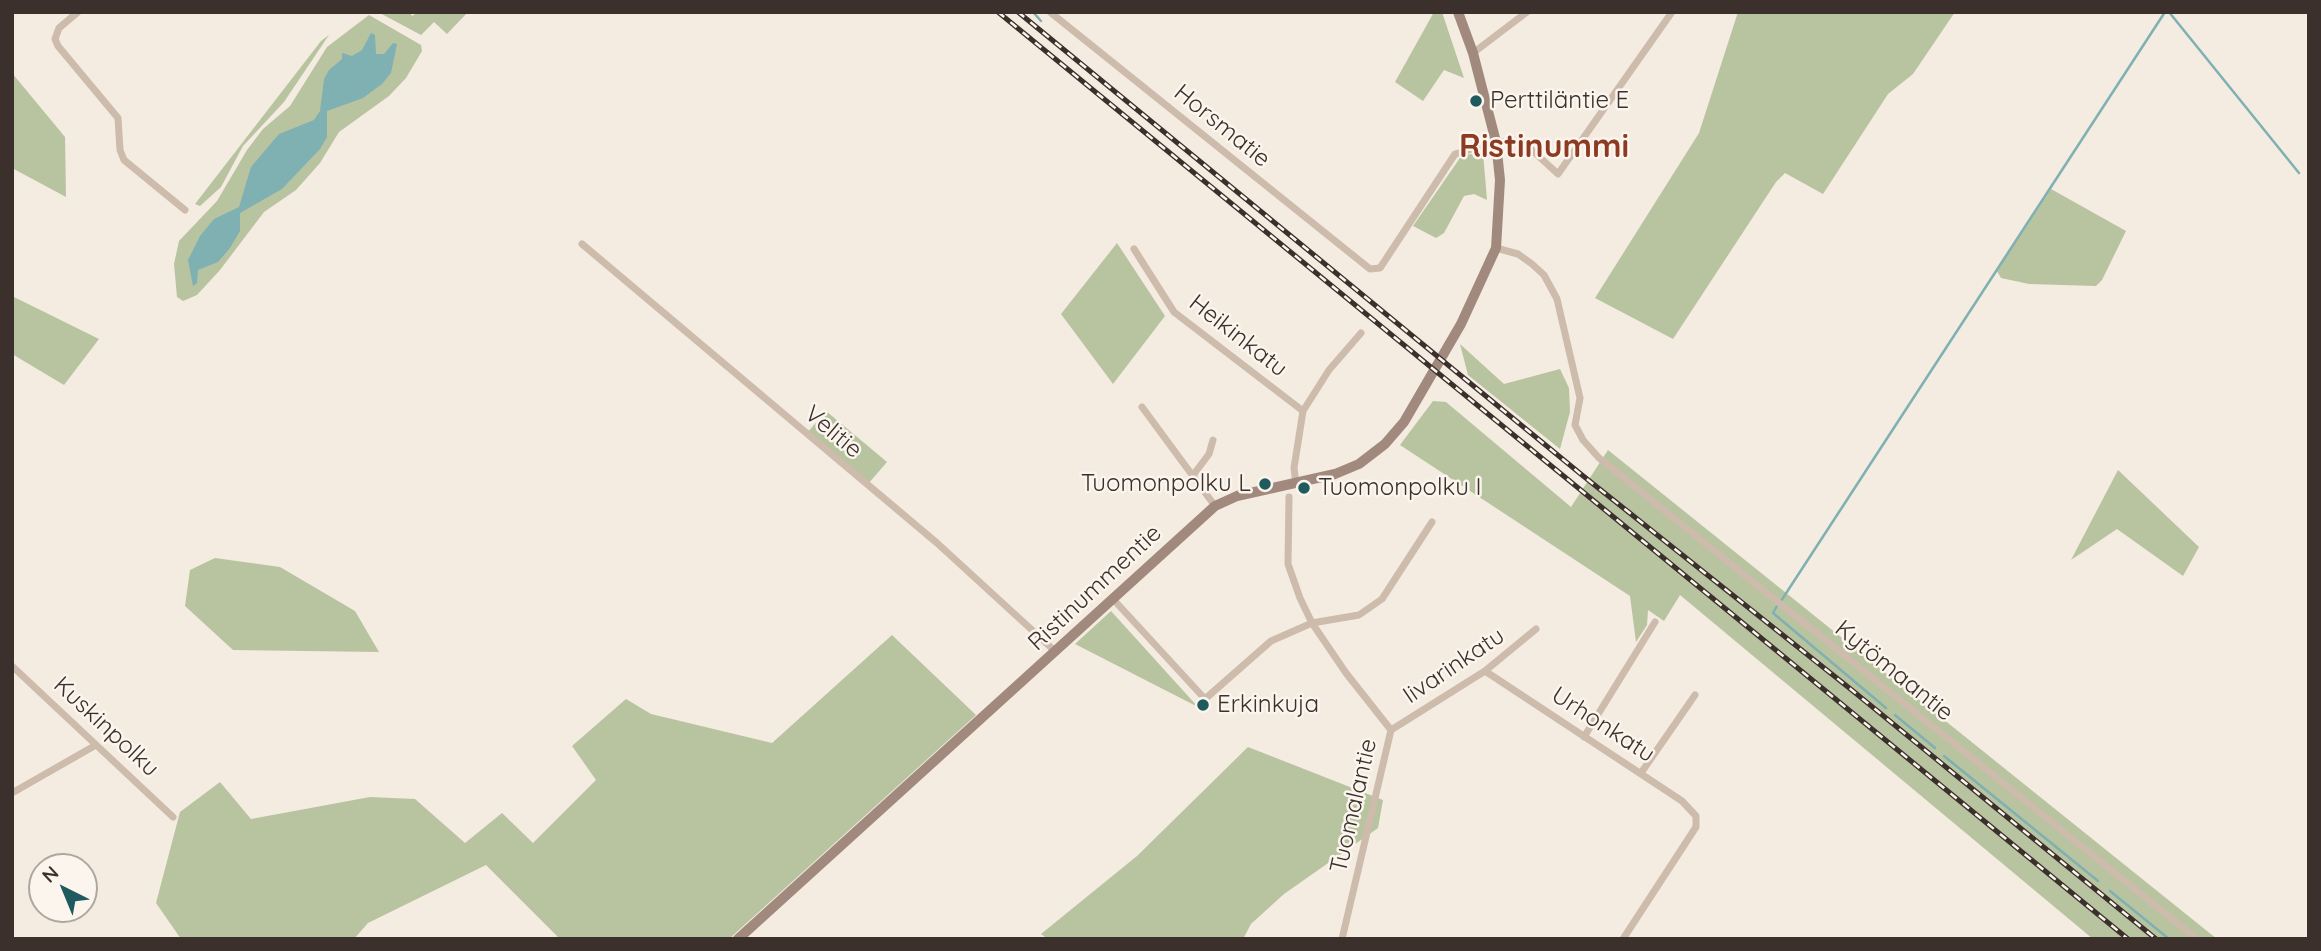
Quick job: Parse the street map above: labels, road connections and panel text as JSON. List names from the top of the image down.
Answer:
{
  "streets": {
    "street": [
      "Horsmatie",
      "Heikinkatu",
      "Velitie",
      "Ristinummentie",
      "Iivarinkatu",
      "Kytömaantie",
      "Urhonkatu",
      "Kuskinpolku",
      "Tuomalantie"
    ]
  },
  "crossings": [
    ["Horsmatie", "Ristinummentie"],
    ["Velitie", "Ristinummentie"],
    ["Ristinummentie", "Kytömaantie"],
    ["Iivarinkatu", "Urhonkatu"],
    ["Iivarinkatu", "Tuomalantie"]
  ],
  "districts": ["Ristinummi"],
  "places": [
    "Perttiläntie E",
    "Tuomonpolku L",
    "Tuomonpolku I",
    "Erkinkuja"
  ],
  "north": "top left"
}
